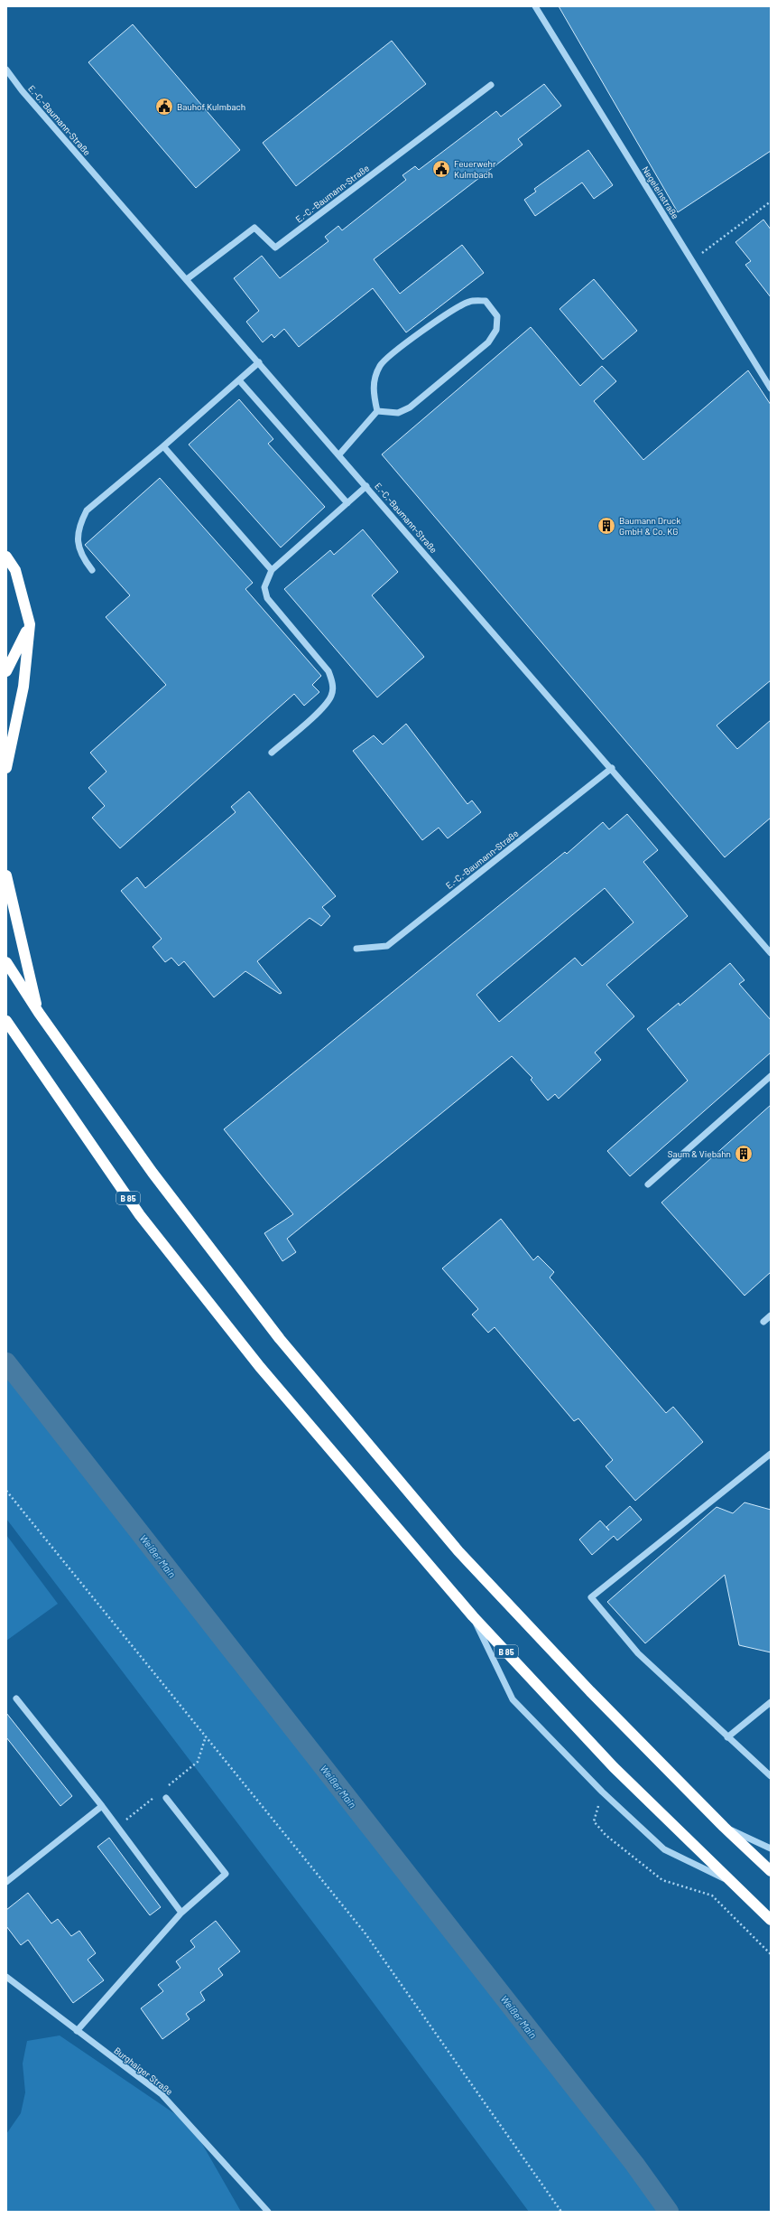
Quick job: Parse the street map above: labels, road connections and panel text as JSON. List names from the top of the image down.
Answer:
{
  "streets": {
    "highway": ["B 85"],
    "street": ["E.-C.-Baumann-Straße", "Negeleinstraße", "Burghaiger Straße"]
  },
  "water": ["Weißer Main"],
  "places": {
    "public building": ["Bauhof Kulmbach", "Feuerwehr Kulmbach"],
    "building": ["Baumann Druck GmbH & Co. KG", "Saum & Viebahn"]
  }
}
